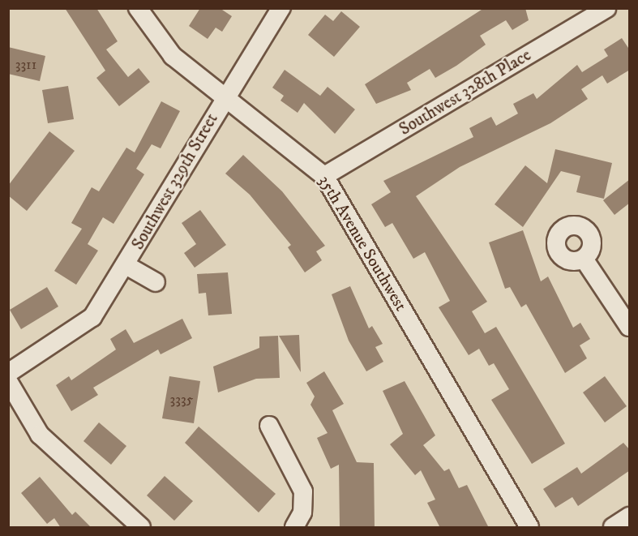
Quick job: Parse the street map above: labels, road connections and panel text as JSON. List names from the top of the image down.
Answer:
{
  "streets": {
    "street": ["Southwest 328th Place", "Southwest 329th Street", "35th Avenue Southwest"]
  },
  "crossings": [
    ["Southwest 328th Place", "35th Avenue Southwest"],
    ["Southwest 329th Street", "35th Avenue Southwest"]
  ],
  "house_numbers": ["3311", "3335"]
}
